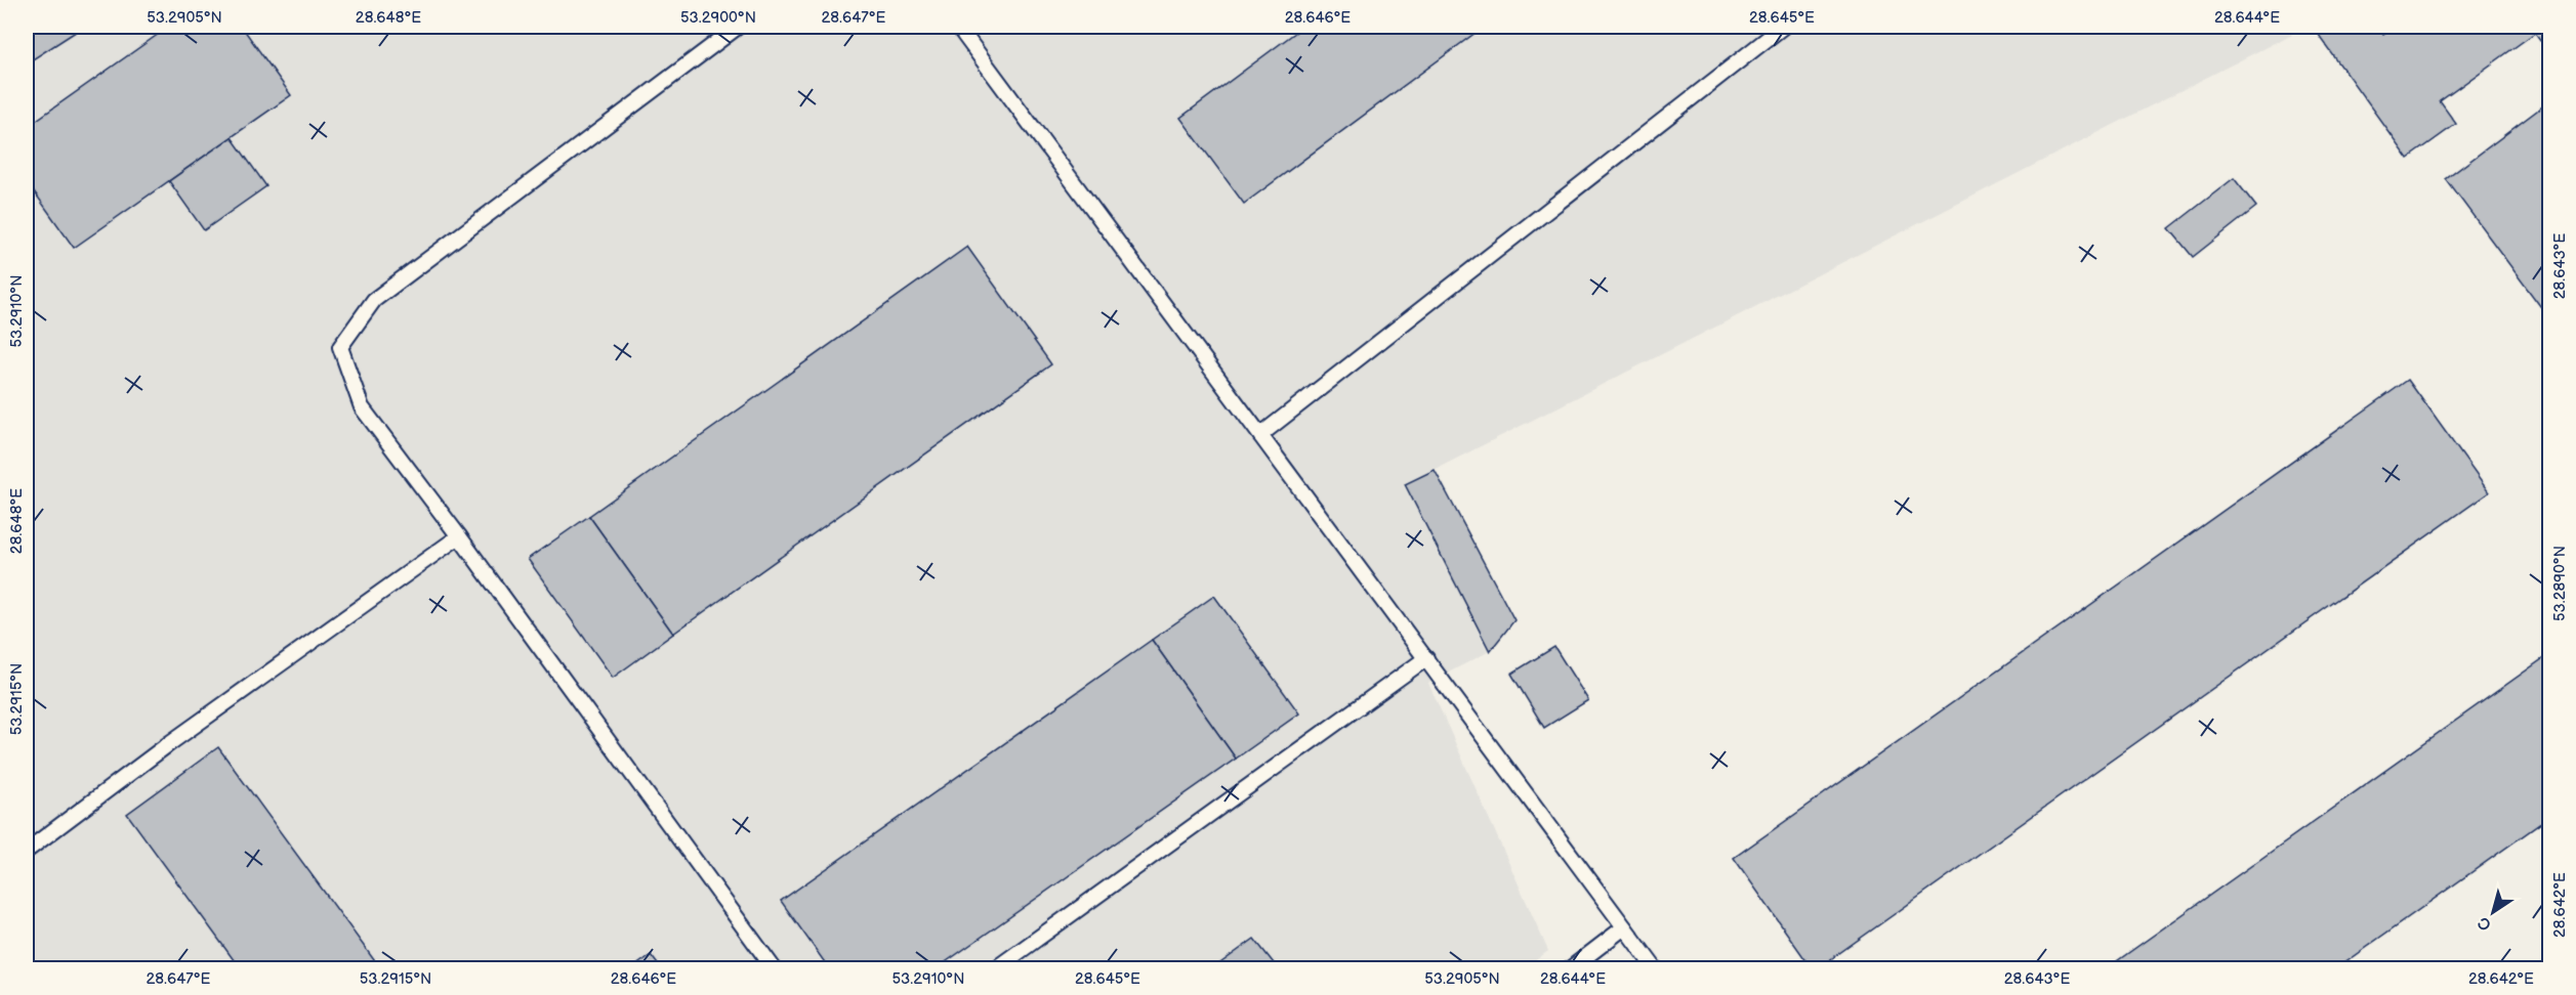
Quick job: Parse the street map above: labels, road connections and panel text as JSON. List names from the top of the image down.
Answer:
{
  "north": "bottom left",
  "coordinates": [
    "53.2905°N",
    "28.648°E",
    "53.2900°N",
    "28.647°E",
    "28.646°E",
    "28.645°E",
    "28.644°E",
    "28.643°E",
    "53.2910°N",
    "53.2890°N",
    "53.2915°N",
    "28.642°E"
  ]
}
